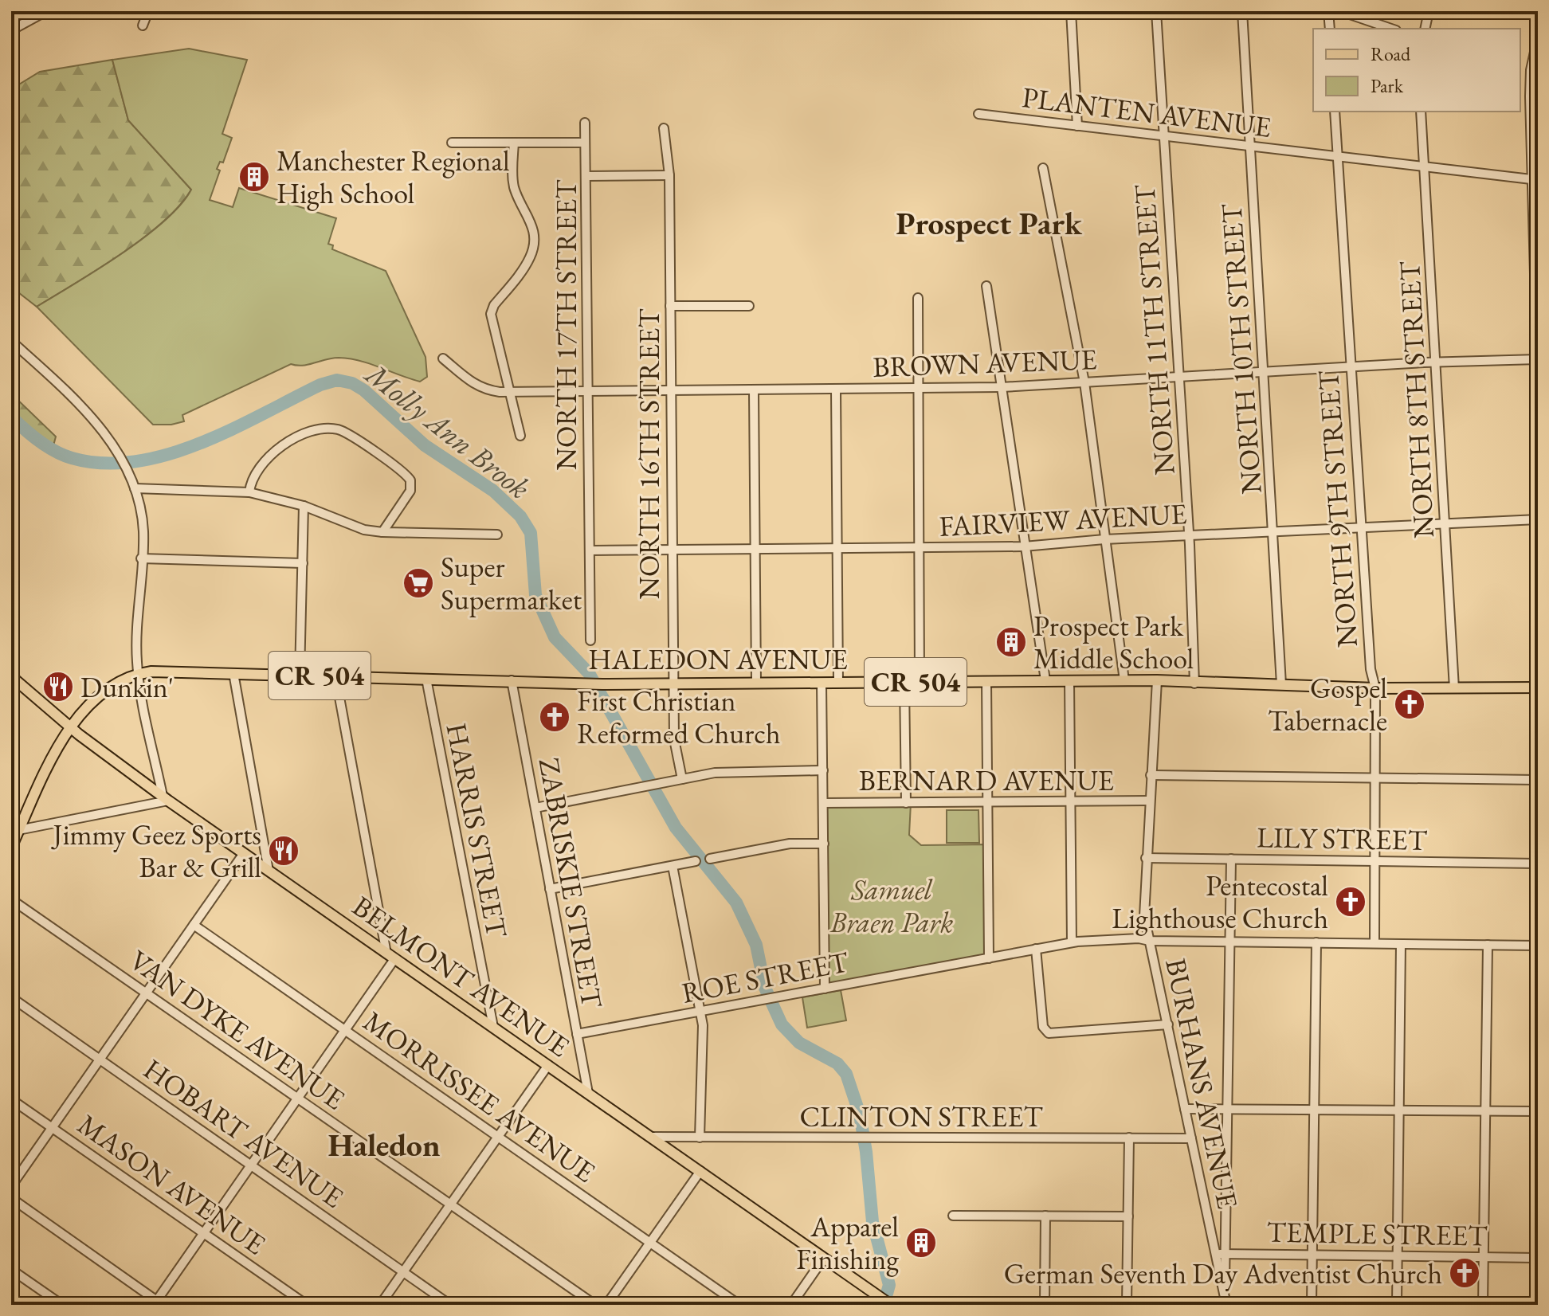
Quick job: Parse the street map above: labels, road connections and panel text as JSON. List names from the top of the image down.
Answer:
{
  "streets": {
    "main road": ["HALEDON AVENUE", "CR 504", "BELMONT AVENUE"],
    "street": [
      "PLANTEN AVENUE",
      "NORTH 17TH STREET",
      "NORTH 11TH STREET",
      "NORTH 10TH STREET",
      "BROWN AVENUE",
      "NORTH 8TH STREET",
      "NORTH 16TH STREET",
      "NORTH 9TH STREET",
      "FAIRVIEW AVENUE",
      "BERNARD AVENUE",
      "HARRIS STREET",
      "LILY STREET",
      "ZABRISKIE STREET",
      "ROE STREET",
      "VAN DYKE AVENUE",
      "BURHANS AVENUE",
      "MORRISSEE AVENUE",
      "CLINTON STREET",
      "HOBART AVENUE",
      "MASON AVENUE",
      "TEMPLE STREET"
    ]
  },
  "crossings": [
    ["PLANTEN AVENUE", "NORTH 11TH STREET"],
    ["PLANTEN AVENUE", "NORTH 10TH STREET"],
    ["PLANTEN AVENUE", "NORTH 8TH STREET"],
    ["PLANTEN AVENUE", "NORTH 9TH STREET"],
    ["NORTH 17TH STREET", "BROWN AVENUE"],
    ["NORTH 17TH STREET", "FAIRVIEW AVENUE"],
    ["NORTH 11TH STREET", "BROWN AVENUE"],
    ["NORTH 11TH STREET", "FAIRVIEW AVENUE"],
    ["NORTH 11TH STREET", "HALEDON AVENUE"],
    ["NORTH 10TH STREET", "BROWN AVENUE"],
    ["NORTH 10TH STREET", "FAIRVIEW AVENUE"],
    ["NORTH 10TH STREET", "HALEDON AVENUE"],
    ["BROWN AVENUE", "NORTH 8TH STREET"],
    ["BROWN AVENUE", "NORTH 16TH STREET"],
    ["BROWN AVENUE", "NORTH 9TH STREET"],
    ["NORTH 8TH STREET", "FAIRVIEW AVENUE"],
    ["NORTH 8TH STREET", "HALEDON AVENUE"],
    ["NORTH 16TH STREET", "FAIRVIEW AVENUE"],
    ["NORTH 16TH STREET", "HALEDON AVENUE"],
    ["NORTH 9TH STREET", "FAIRVIEW AVENUE"],
    ["NORTH 9TH STREET", "HALEDON AVENUE"],
    ["NORTH 9TH STREET", "LILY STREET"],
    ["NORTH 9TH STREET", "ROE STREET"],
    ["HALEDON AVENUE", "CR 504"],
    ["HALEDON AVENUE", "HARRIS STREET"],
    ["HALEDON AVENUE", "ZABRISKIE STREET"],
    ["HALEDON AVENUE", "BELMONT AVENUE"],
    ["HALEDON AVENUE", "BURHANS AVENUE"],
    ["CR 504", "BELMONT AVENUE"],
    ["BERNARD AVENUE", "BURHANS AVENUE"],
    ["HARRIS STREET", "BELMONT AVENUE"],
    ["LILY STREET", "BURHANS AVENUE"],
    ["ZABRISKIE STREET", "BELMONT AVENUE"],
    ["ZABRISKIE STREET", "ROE STREET"],
    ["BELMONT AVENUE", "CLINTON STREET"],
    ["ROE STREET", "BURHANS AVENUE"],
    ["BURHANS AVENUE", "CLINTON STREET"],
    ["BURHANS AVENUE", "TEMPLE STREET"]
  ],
  "districts": ["Prospect Park", "Haledon"],
  "water": ["Molly Ann Brook"],
  "parks": ["Samuel Braen Park"],
  "places": {
    "building": ["Manchester Regional High School", "Prospect Park Middle School", "Apparel Finishing"],
    "supermarket": ["Super Supermarket"],
    "restaurant": ["Dunkin'", "Jimmy Geez Sports Bar & Grill"],
    "church": [
      "Gospel Tabernacle",
      "First Christian Reformed Church",
      "Pentecostal Lighthouse Church",
      "German Seventh Day Adventist Church"
    ]
  },
  "legend": ["Road", "Park"]
}
